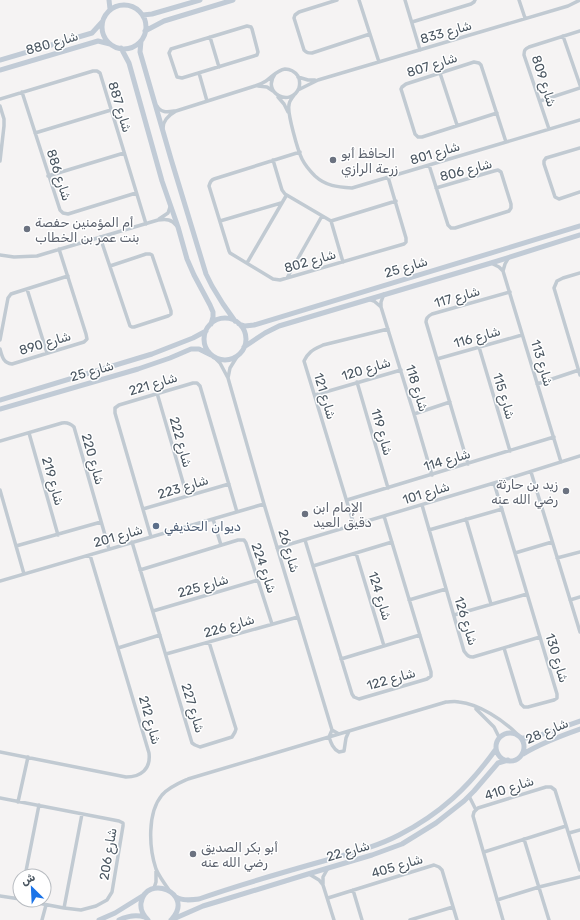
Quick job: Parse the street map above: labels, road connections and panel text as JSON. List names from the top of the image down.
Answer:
{
  "streets": {
    "street": [
      "شارع 833",
      "شارع 880",
      "شارع 807",
      "شارع 809",
      "شارع 887",
      "شارع 801",
      "شارع 806",
      "شارع 886",
      "شارع 802",
      "شارع 25",
      "شارع 117",
      "شارع 116",
      "شارع 890",
      "شارع 113",
      "شارع 120",
      "شارع 221",
      "شارع 118",
      "شارع 121",
      "شارع 115",
      "شارع 119",
      "شارع 222",
      "شارع 220",
      "شارع 114",
      "شارع 219",
      "شارع 223",
      "شارع 101",
      "شارع 201",
      "شارع 26",
      "شارع 224",
      "شارع 225",
      "شارع 124",
      "شارع 126",
      "شارع 226",
      "شارع 130",
      "شارع 122",
      "شارع 227",
      "شارع 212",
      "شارع 28",
      "شارع 410",
      "شارع 22",
      "شارع 206",
      "شارع 405"
    ]
  },
  "crossings": [
    ["شارع 833", "شارع 801"],
    ["شارع 807", "شارع 801"],
    ["شارع 809", "شارع 801"],
    ["شارع 887", "شارع 886"],
    ["شارع 801", "شارع 806"],
    ["شارع 801", "شارع 802"],
    ["شارع 25", "شارع 26"],
    ["شارع 117", "شارع 116"],
    ["شارع 117", "شارع 113"],
    ["شارع 117", "شارع 114"],
    ["شارع 116", "شارع 113"],
    ["شارع 116", "شارع 115"],
    ["شارع 113", "شارع 114"],
    ["شارع 113", "شارع 101"],
    ["شارع 120", "شارع 118"],
    ["شارع 120", "شارع 121"],
    ["شارع 120", "شارع 119"],
    ["شارع 221", "شارع 222"],
    ["شارع 221", "شارع 223"],
    ["شارع 221", "شارع 201"],
    ["شارع 118", "شارع 121"],
    ["شارع 118", "شارع 114"],
    ["شارع 121", "شارع 114"],
    ["شارع 121", "شارع 101"],
    ["شارع 115", "شارع 114"],
    ["شارع 119", "شارع 114"],
    ["شارع 222", "شارع 223"],
    ["شارع 220", "شارع 219"],
    ["شارع 220", "شارع 201"],
    ["شارع 101", "شارع 26"],
    ["شارع 101", "شارع 126"],
    ["شارع 101", "شارع 130"],
    ["شارع 101", "شارع 122"],
    ["شارع 201", "شارع 26"],
    ["شارع 201", "شارع 227"],
    ["شارع 201", "شارع 212"],
    ["شارع 26", "شارع 226"],
    ["شارع 224", "شارع 225"],
    ["شارع 224", "شارع 226"],
    ["شارع 224", "شارع 227"],
    ["شارع 225", "شارع 227"],
    ["شارع 126", "شارع 130"],
    ["شارع 126", "شارع 122"],
    ["شارع 226", "شارع 227"],
    ["شارع 28", "شارع 22"]
  ],
  "places": [
    "الحافظ أبو زرعة الرازي",
    "أم المؤمنين حفصة بنت عمر بن الخطاب",
    "زيد بن حارثة رضي الله عنه",
    "الإمام ابن دقيق العيد",
    "ديوان الحذيفي",
    "أبو بكر الصديق رضي الله عنه"
  ],
  "north": "top left"
}
